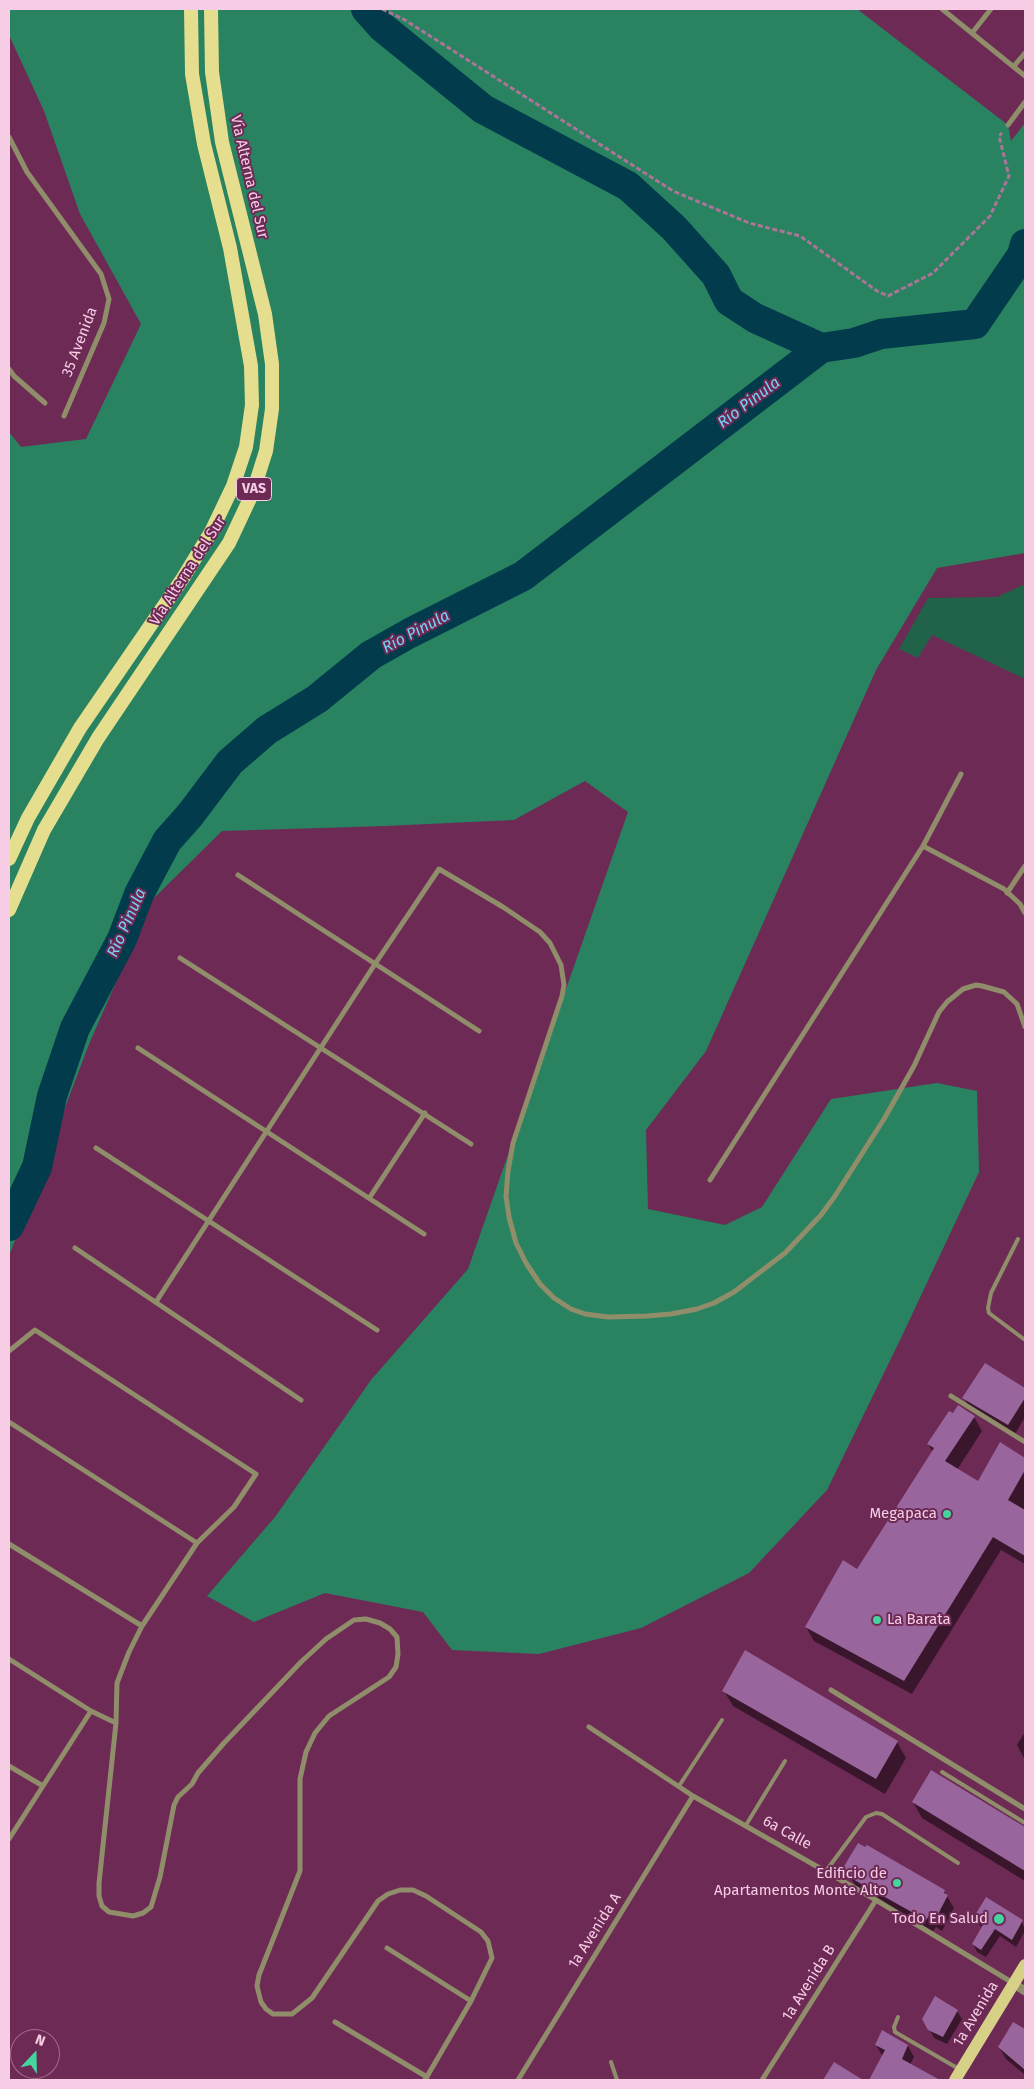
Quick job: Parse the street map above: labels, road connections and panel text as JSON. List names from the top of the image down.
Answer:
{
  "streets": {
    "highway": ["Vía Alterna del Sur", "VAS"],
    "main road": ["1a Avenida"],
    "street": [
      "35 Avenida",
      "6a Calle",
      "1a Avenida A",
      "1a Avenida B"
    ]
  },
  "crossings": [
    ["6a Calle", "1a Avenida A"],
    ["6a Calle", "1a Avenida B"],
    ["6a Calle", "1a Avenida"]
  ],
  "water": ["Río Pinula"],
  "places": [
    "Megapaca",
    "La Barata",
    "Edificio de Apartamentos Monte Alto",
    "Todo En Salud"
  ],
  "north": "top"
}
